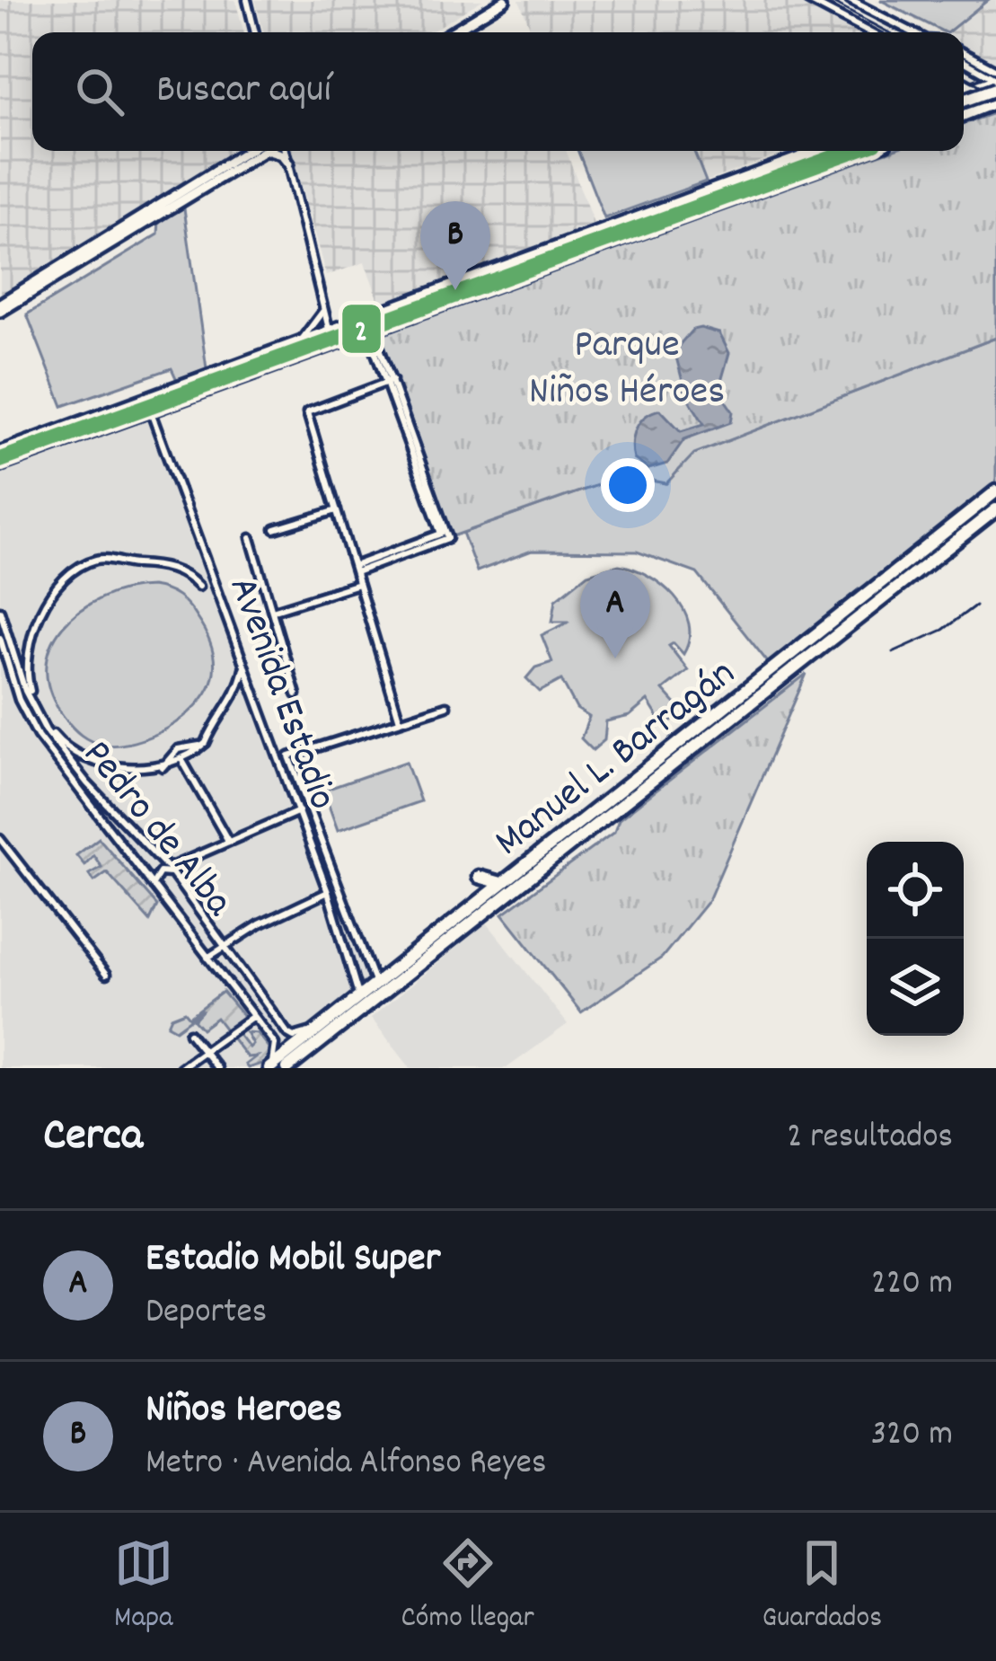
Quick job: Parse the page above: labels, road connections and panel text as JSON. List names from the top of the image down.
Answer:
{
  "streets": {
    "highway": ["Manuel L. Barragán"],
    "street": ["Avenida Estadio", "Pedro de Alba"]
  },
  "crossings": [
    ["Avenida Estadio", "Manuel L. Barragán"],
    ["Manuel L. Barragán", "Pedro de Alba"]
  ],
  "parks": ["Parque Niños Héroes"],
  "lines": ["metro line 2"],
  "page": {
    "search": "Buscar aquí",
    "pins": ["B", "A"],
    "heading": ["Cerca", "2 resultados"],
    "list": [
      {
        "mark": "A",
        "name": "Estadio Mobil Super",
        "note": "Deportes",
        "value": "220 m"
      },
      {
        "mark": "B",
        "name": "Niños Heroes",
        "note": "Metro · Avenida Alfonso Reyes",
        "value": "320 m"
      }
    ],
    "nav": ["Mapa", "Cómo llegar", "Guardados"]
  }
}
